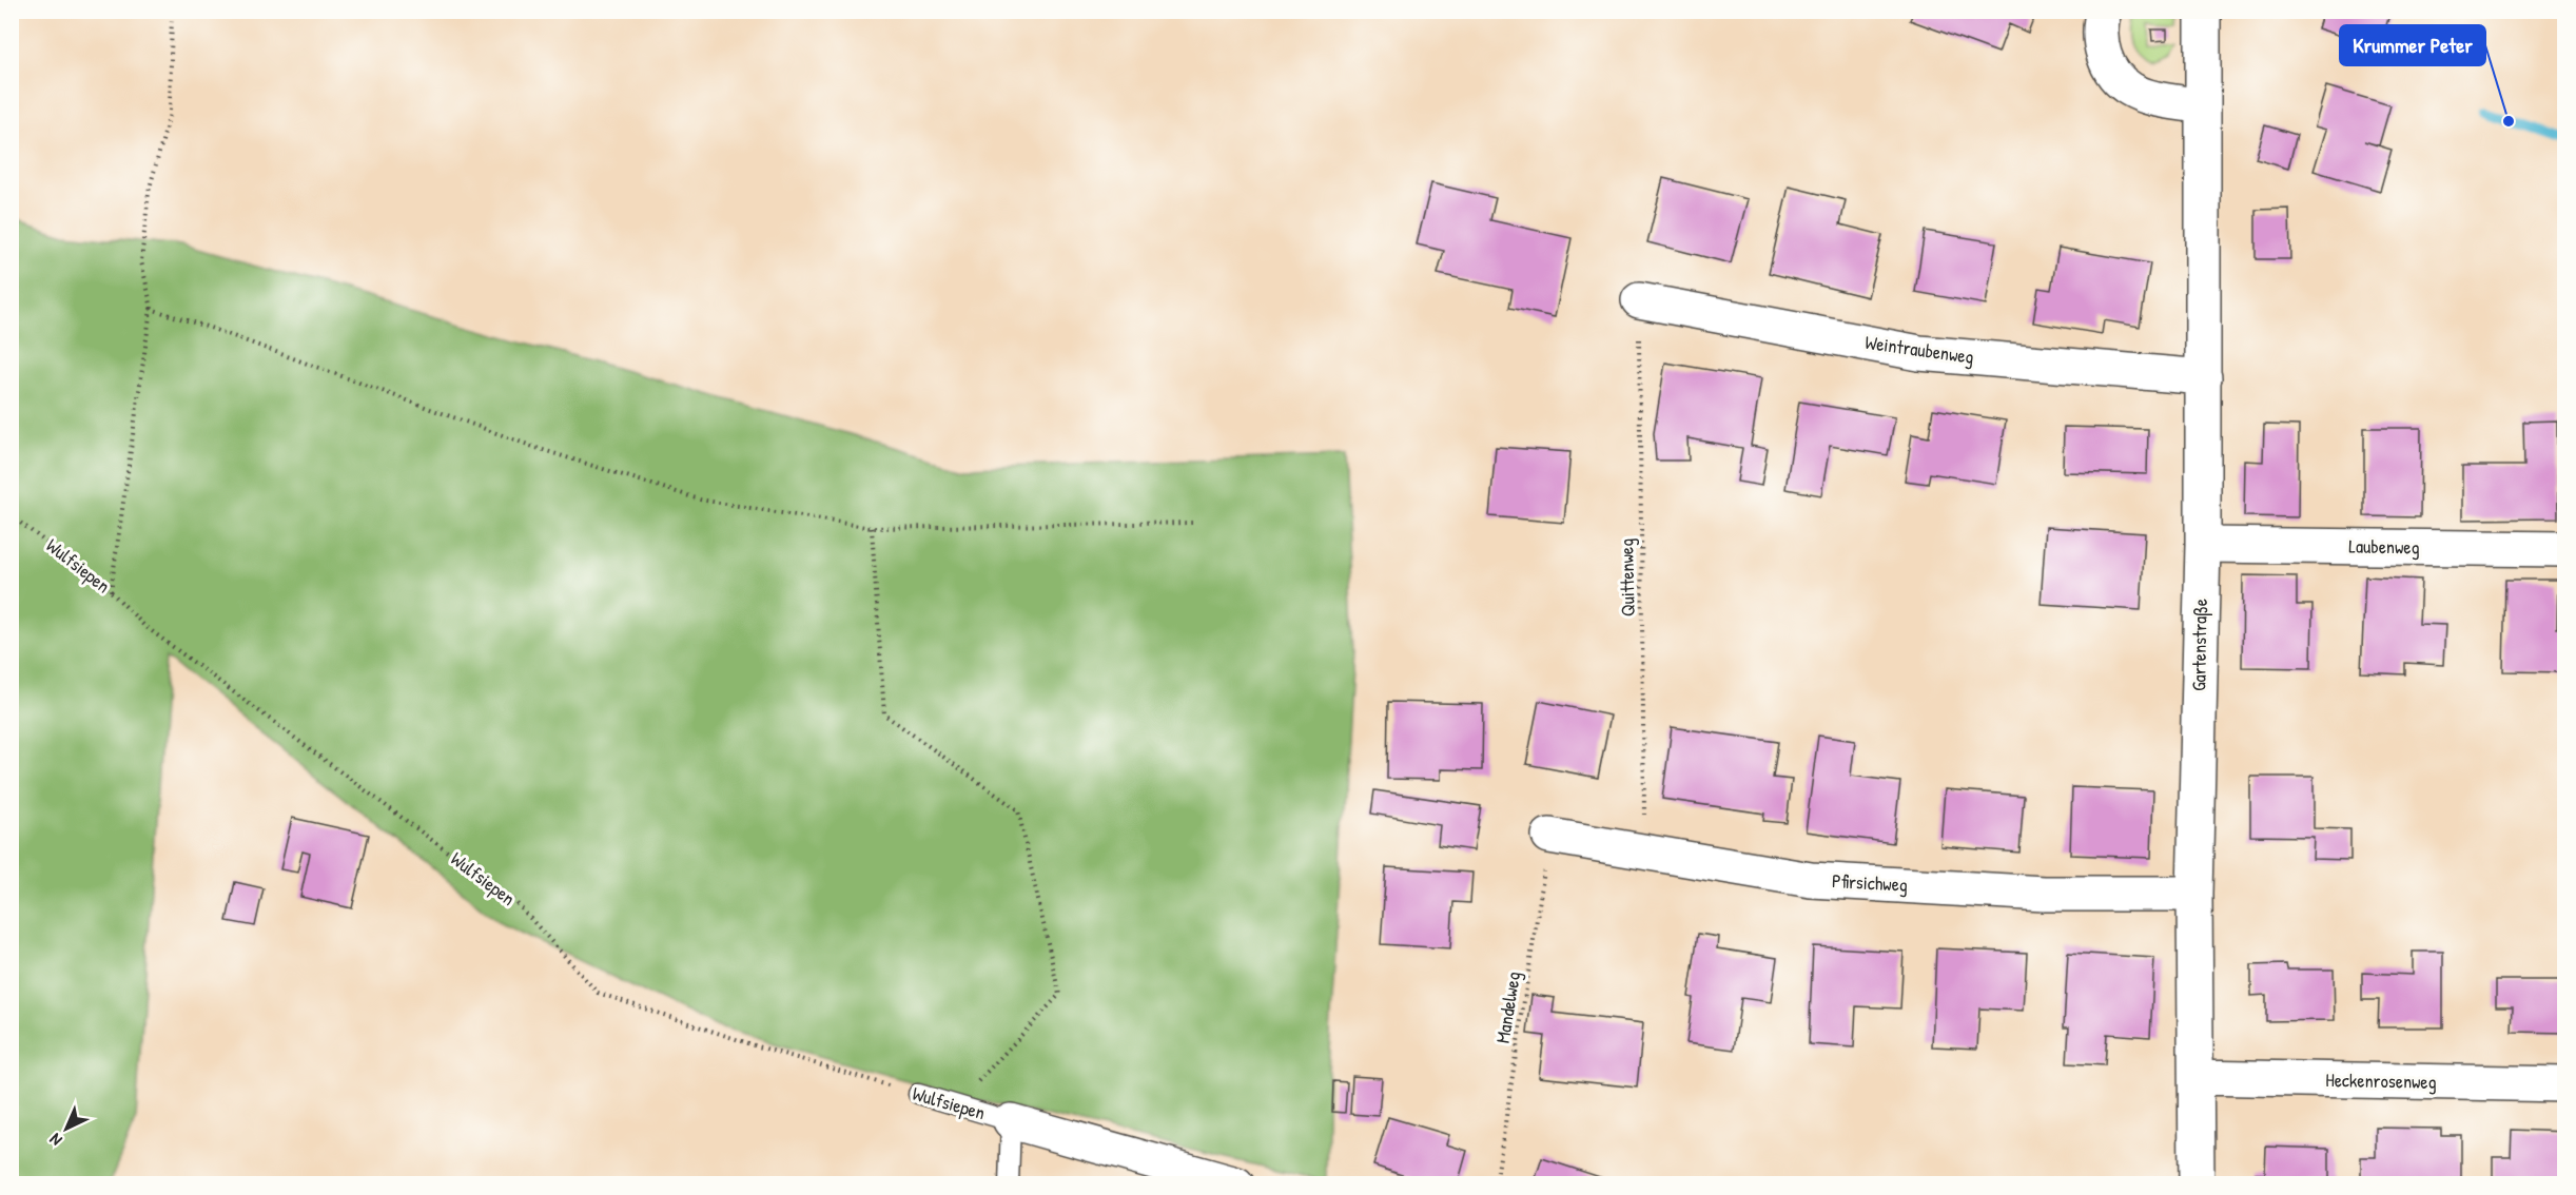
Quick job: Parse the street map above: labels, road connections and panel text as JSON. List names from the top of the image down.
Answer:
{
  "streets": {
    "street": [
      "Weintraubenweg",
      "Laubenweg",
      "Wulfsiepen",
      "Gartenstraße",
      "Pfirsichweg",
      "Heckenrosenweg"
    ],
    "path": ["Quittenweg", "Mandelweg"]
  },
  "crossings": [
    ["Weintraubenweg", "Quittenweg"],
    ["Weintraubenweg", "Gartenstraße"],
    ["Laubenweg", "Gartenstraße"],
    ["Quittenweg", "Pfirsichweg"],
    ["Gartenstraße", "Pfirsichweg"],
    ["Gartenstraße", "Heckenrosenweg"],
    ["Pfirsichweg", "Mandelweg"]
  ],
  "places": ["Krummer Peter"],
  "north": "bottom left"
}
